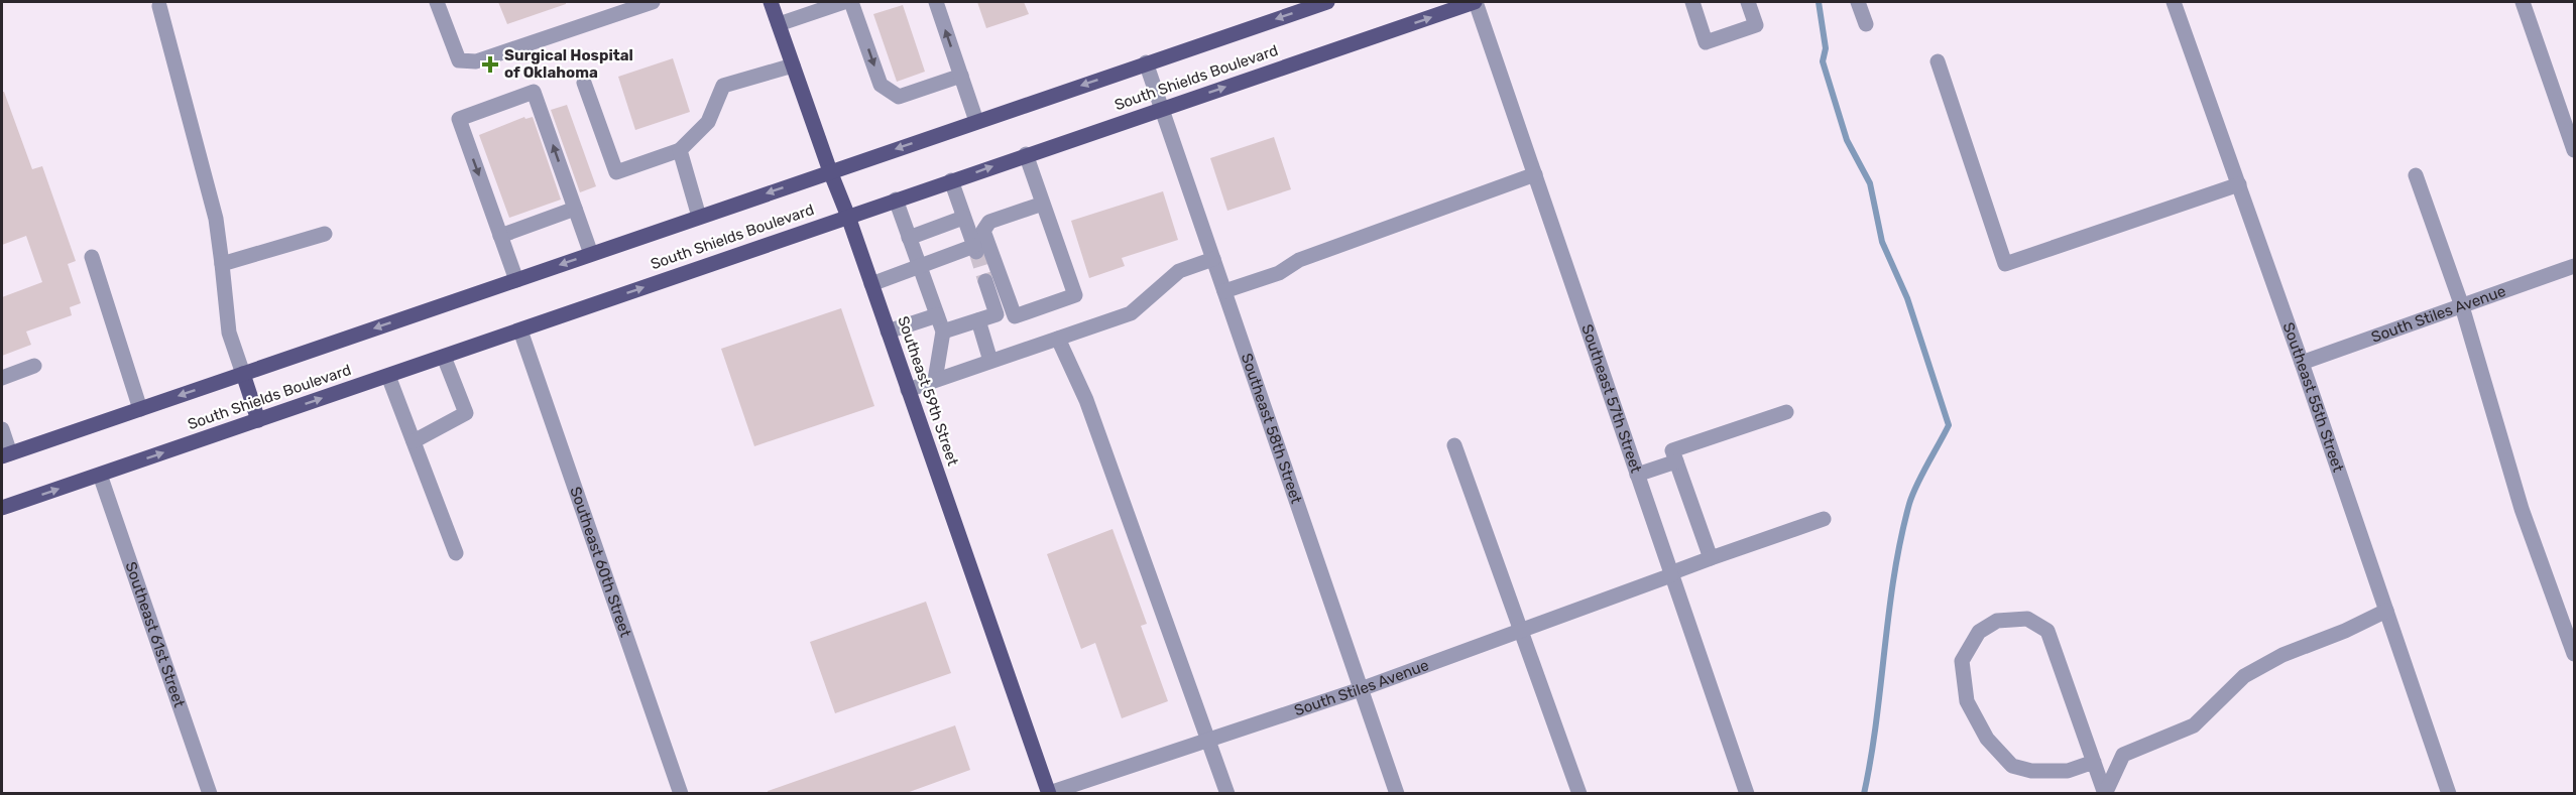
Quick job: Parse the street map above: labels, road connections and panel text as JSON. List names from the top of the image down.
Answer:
{
  "streets": {
    "main road": ["South Shields Boulevard", "Southeast 59th Street"],
    "street": [
      "South Stiles Avenue",
      "Southeast 55th Street",
      "Southeast 57th Street",
      "Southeast 58th Street",
      "Southeast 60th Street",
      "Southeast 61st Street"
    ]
  },
  "crossings": [
    ["South Shields Boulevard", "Southeast 59th Street"],
    ["South Shields Boulevard", "Southeast 57th Street"],
    ["South Shields Boulevard", "Southeast 58th Street"],
    ["South Shields Boulevard", "Southeast 60th Street"],
    ["South Shields Boulevard", "Southeast 61st Street"],
    ["South Stiles Avenue", "Southeast 59th Street"],
    ["South Stiles Avenue", "Southeast 55th Street"],
    ["South Stiles Avenue", "Southeast 57th Street"],
    ["South Stiles Avenue", "Southeast 58th Street"]
  ],
  "places": {
    "health": ["Surgical Hospital of Oklahoma"]
  }
}
